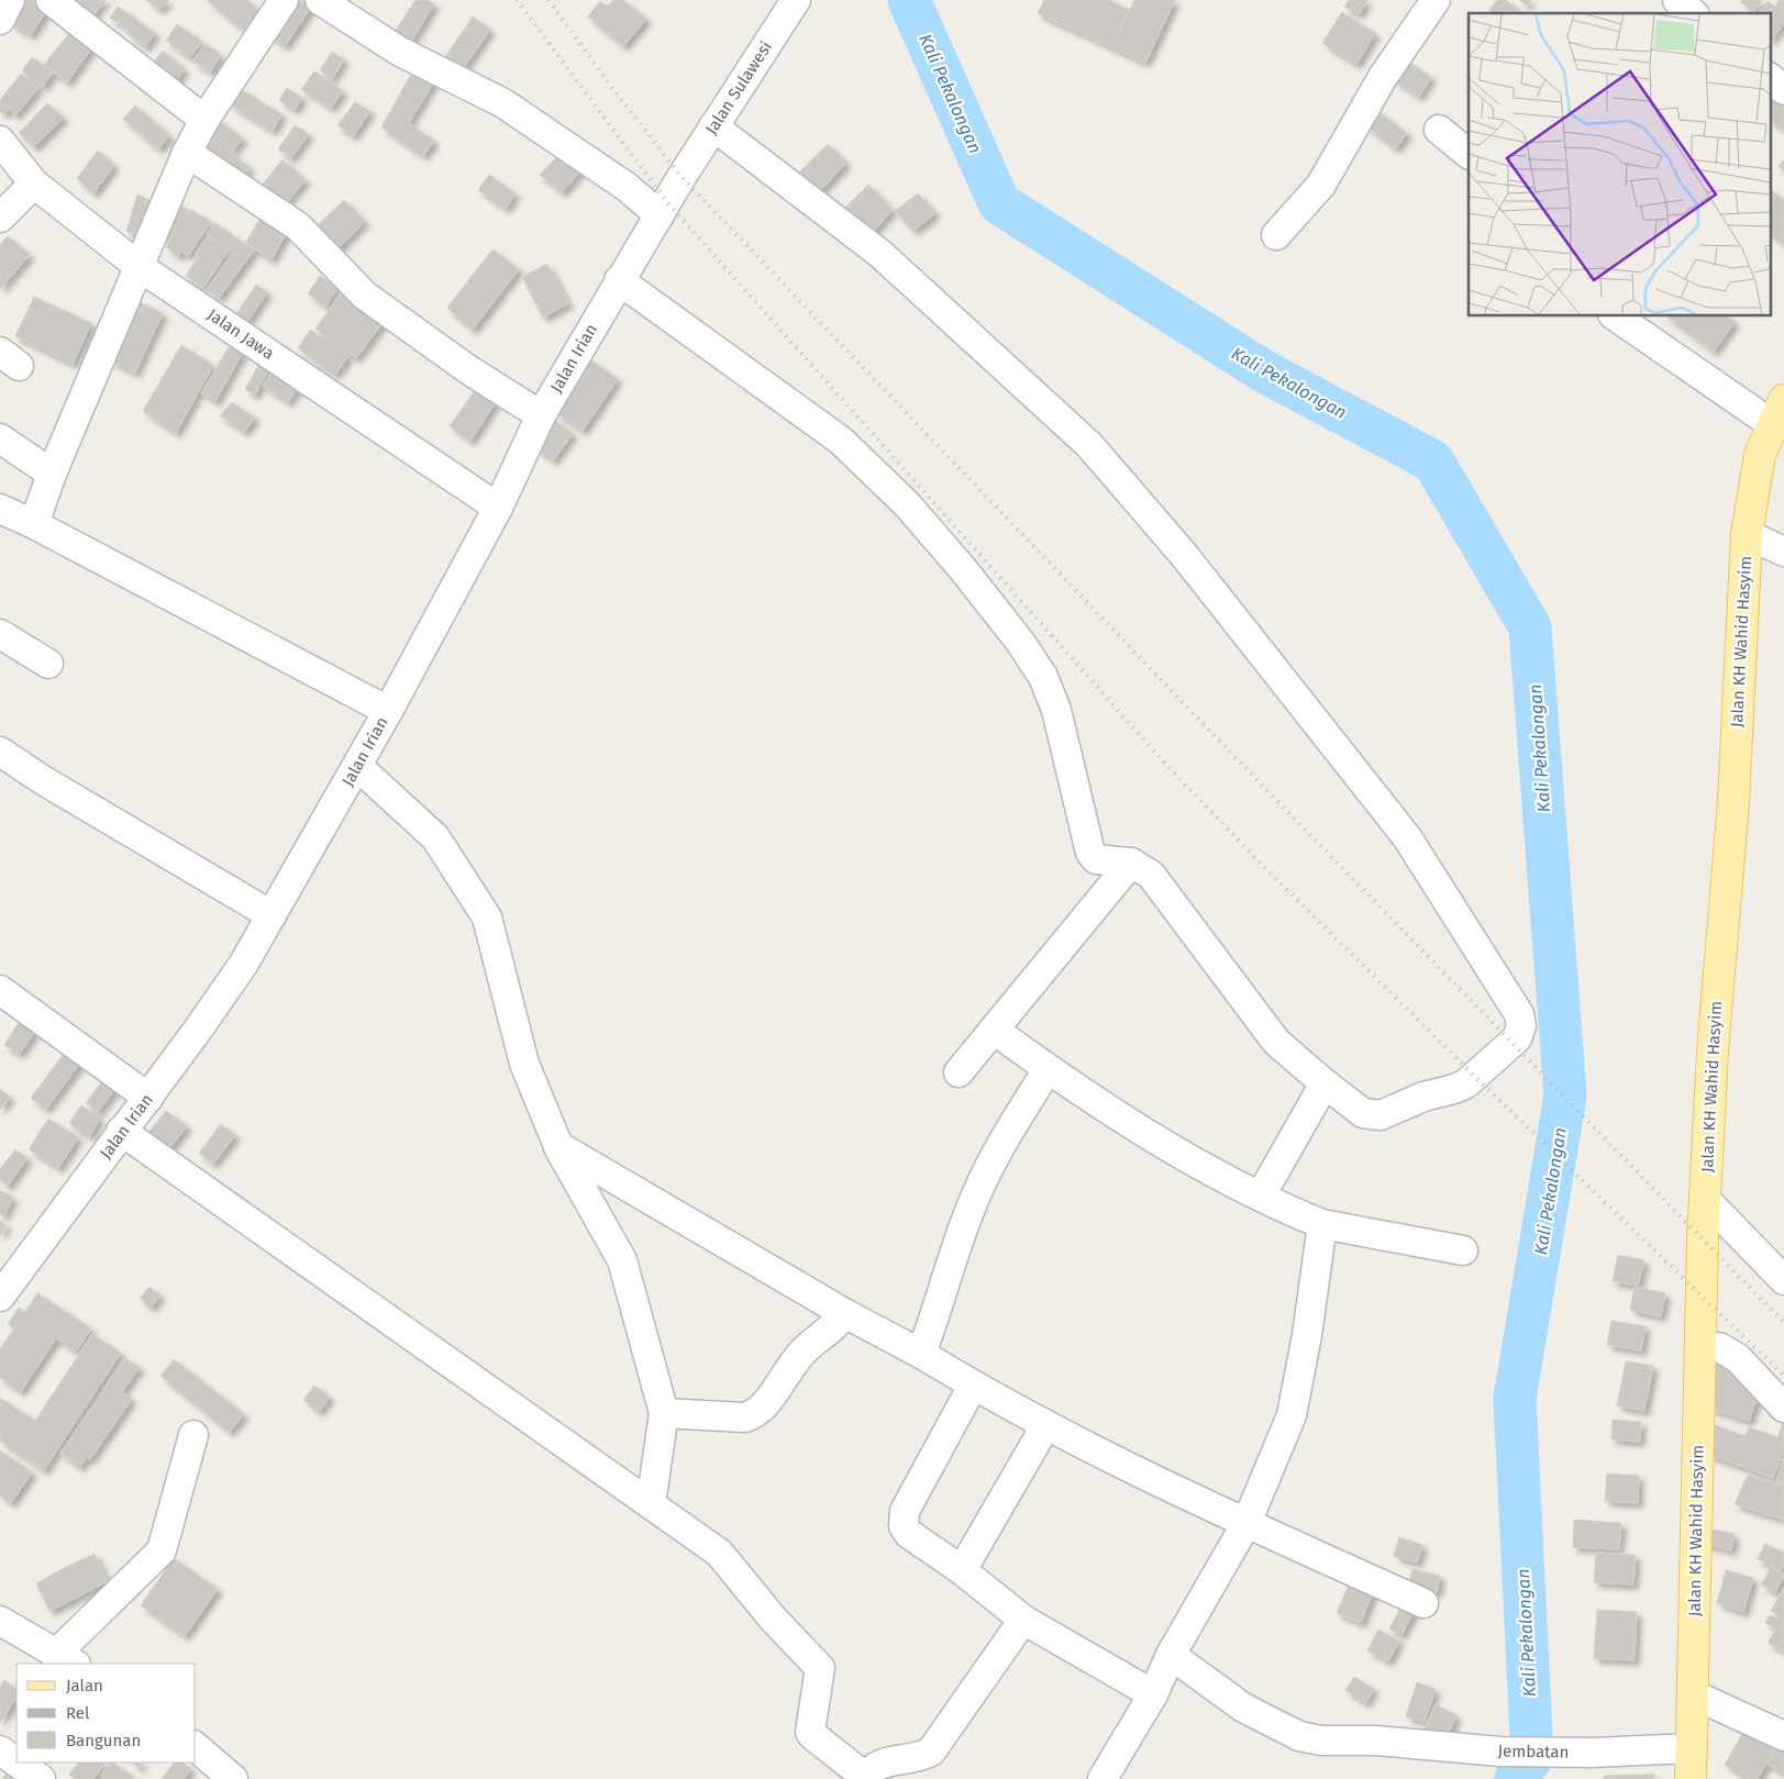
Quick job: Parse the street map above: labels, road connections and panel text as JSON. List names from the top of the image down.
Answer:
{
  "streets": {
    "main road": ["Jalan KH Wahid Hasyim"],
    "street": [
      "Jalan Sulawesi",
      "Jalan Jawa",
      "Jalan Irian",
      "Jembatan"
    ]
  },
  "crossings": [
    ["Jalan Sulawesi", "Jalan Irian"],
    ["Jalan Jawa", "Jalan Irian"],
    ["Jalan KH Wahid Hasyim", "Jembatan"]
  ],
  "water": ["Kali Pekalongan"],
  "legend": ["Jalan", "Rel", "Bangunan"]
}
